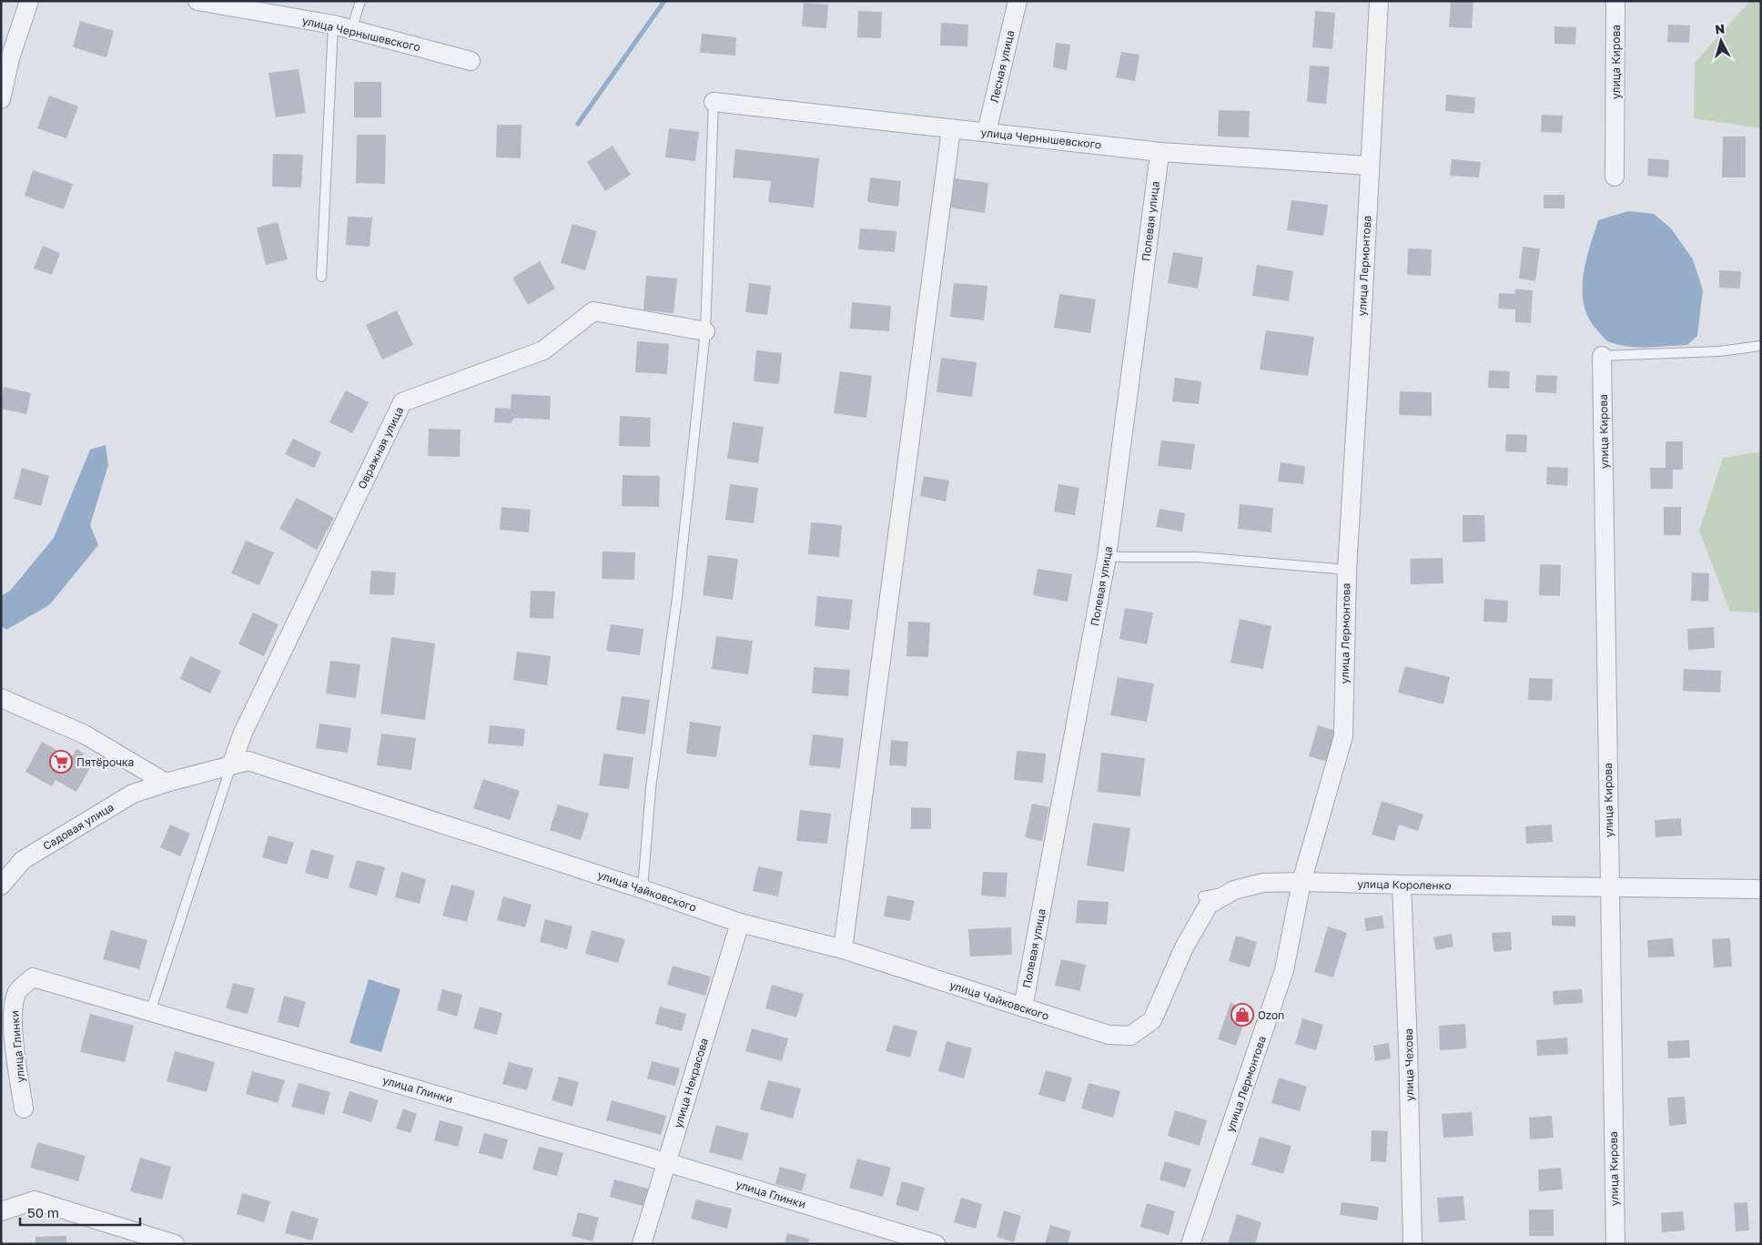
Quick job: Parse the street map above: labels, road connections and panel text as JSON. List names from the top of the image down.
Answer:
{
  "streets": {
    "street": [
      "улица Чернышевского",
      "улица Кирова",
      "Лесная улица",
      "Полевая улица",
      "улица Лермонтова",
      "Овражная улица",
      "Садовая улица",
      "улица Короленко",
      "улица Чайковского",
      "улица Глинки",
      "улица Чехова",
      "улица Некрасова"
    ]
  },
  "crossings": [
    ["улица Чернышевского", "Лесная улица"],
    ["улица Чернышевского", "Полевая улица"],
    ["улица Чернышевского", "улица Лермонтова"],
    ["улица Кирова", "улица Короленко"],
    ["Полевая улица", "улица Чайковского"],
    ["улица Лермонтова", "улица Короленко"],
    ["Овражная улица", "улица Чайковского"],
    ["Садовая улица", "улица Чайковского"],
    ["улица Короленко", "улица Чайковского"],
    ["улица Короленко", "улица Чехова"],
    ["улица Чайковского", "улица Некрасова"],
    ["улица Глинки", "улица Некрасова"]
  ],
  "places": {
    "supermarket": ["Пятёрочка"],
    "shop": ["Ozon"]
  },
  "scale_bar": "50 m",
  "north": "top"
}
